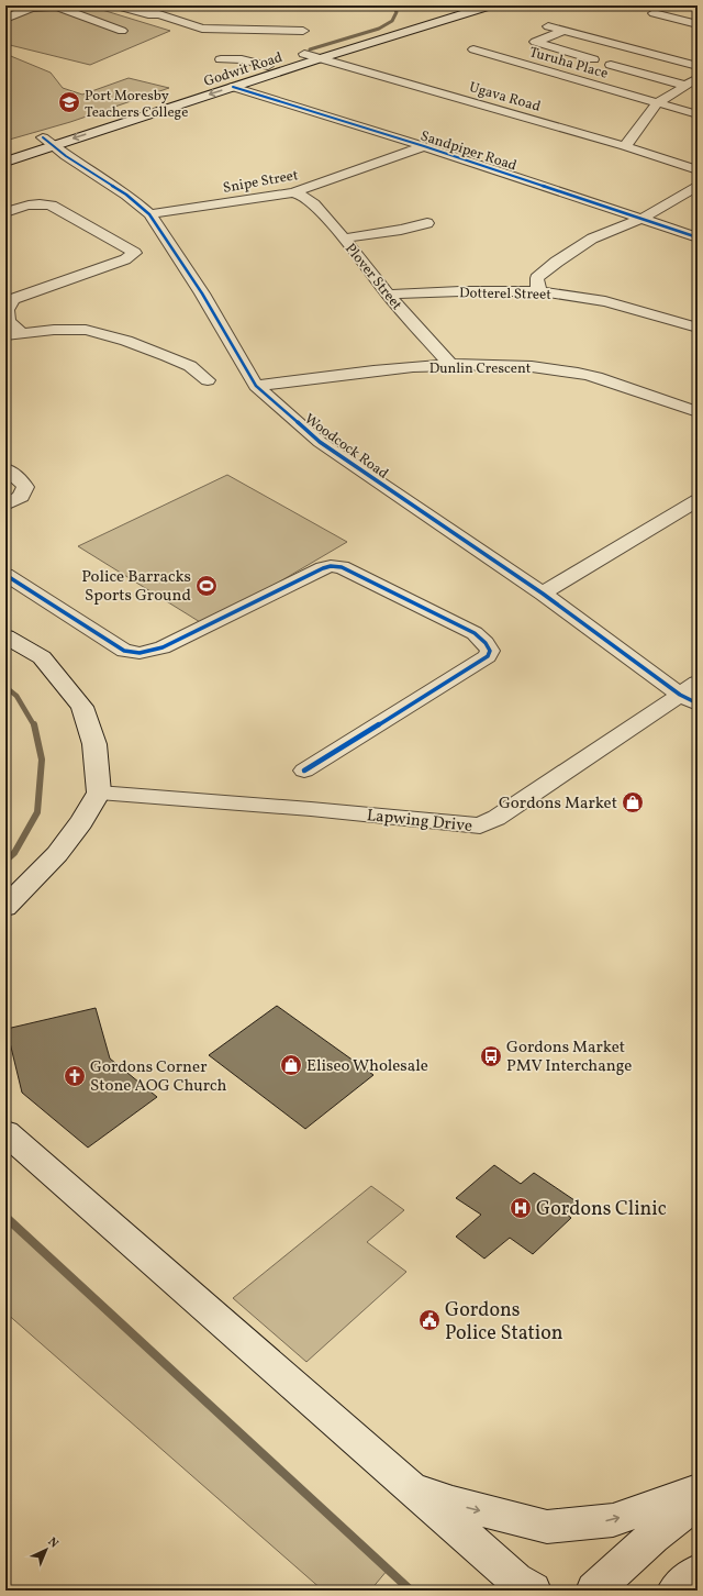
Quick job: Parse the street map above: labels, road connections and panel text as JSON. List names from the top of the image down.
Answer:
{
  "streets": {
    "main road": ["Godwit Road"],
    "street": [
      "Turuha Place",
      "Ugava Road",
      "Sandpiper Road",
      "Snipe Street",
      "Plover Street",
      "Dotterel Street",
      "Dunlin Crescent",
      "Woodcock Road",
      "Lapwing Drive"
    ]
  },
  "crossings": [
    ["Godwit Road", "Ugava Road"],
    ["Godwit Road", "Sandpiper Road"],
    ["Godwit Road", "Woodcock Road"],
    ["Sandpiper Road", "Snipe Street"],
    ["Snipe Street", "Plover Street"],
    ["Snipe Street", "Woodcock Road"],
    ["Plover Street", "Dotterel Street"],
    ["Plover Street", "Dunlin Crescent"],
    ["Dunlin Crescent", "Woodcock Road"],
    ["Woodcock Road", "Lapwing Drive"]
  ],
  "places": {
    "school or university": ["Port Moresby Teachers College"],
    "sports": ["Police Barracks Sports Ground"],
    "shop": ["Gordons Market", "Eliseo Wholesale"],
    "bus stop": ["Gordons Market PMV Interchange"],
    "church": ["Gordons Corner Stone AOG Church"],
    "hospital": ["Gordons Clinic"],
    "public building": ["Gordons Police Station"]
  },
  "north": "top right"
}
